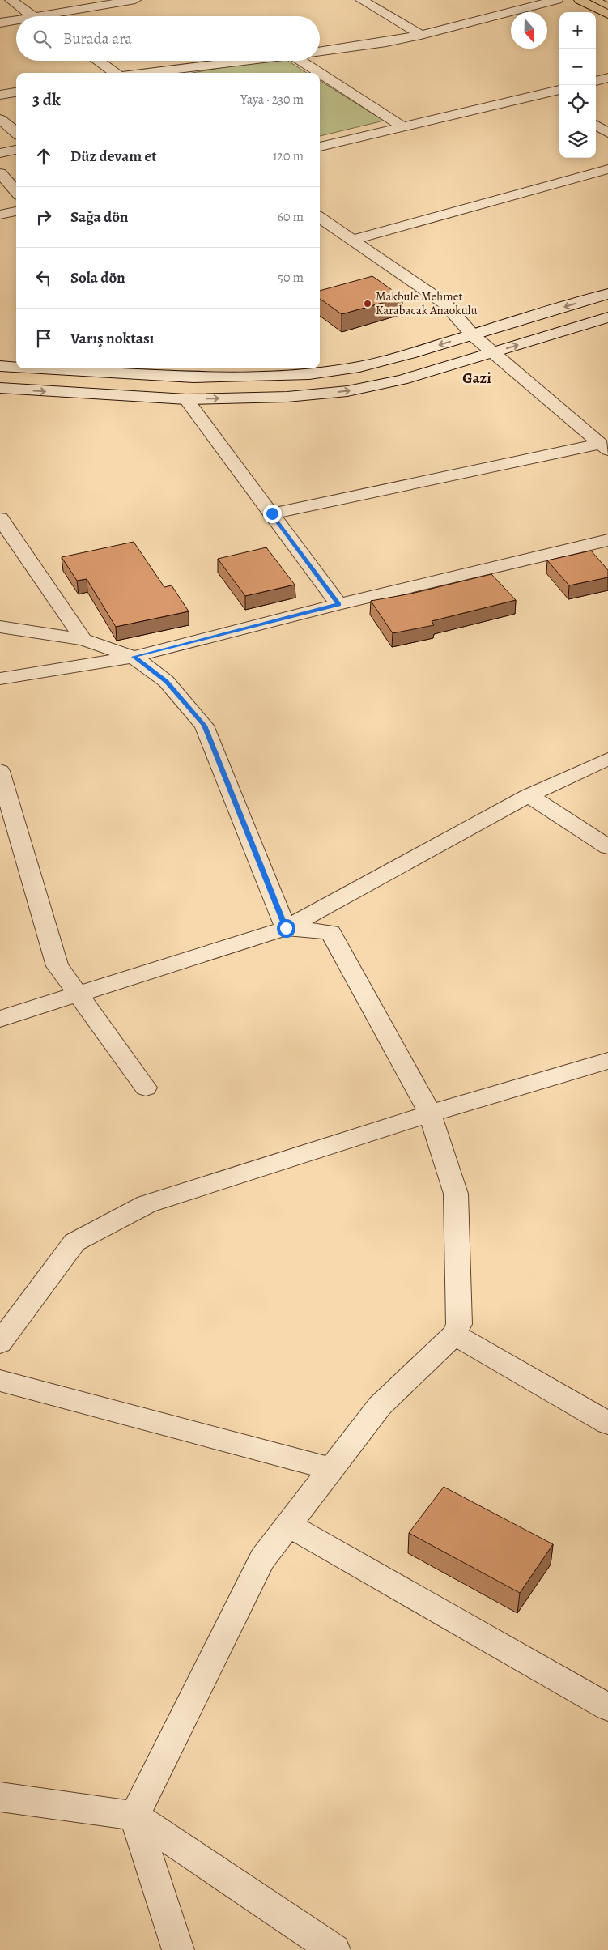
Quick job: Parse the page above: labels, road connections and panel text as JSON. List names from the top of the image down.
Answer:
{
  "districts": ["Gazi"],
  "places": ["Makbule Mehmet Karabacak Anaokulu"],
  "north": "bottom",
  "page": {
    "map_buttons": ["+", "−"],
    "search": "Burada ara",
    "heading": ["3 dk", "Yaya · 230 m"],
    "list": [
      ["Düz devam et", "120 m"],
      ["Sağa dön", "60 m"],
      ["Sola dön", "50 m"],
      "Varış noktası"
    ]
  }
}
